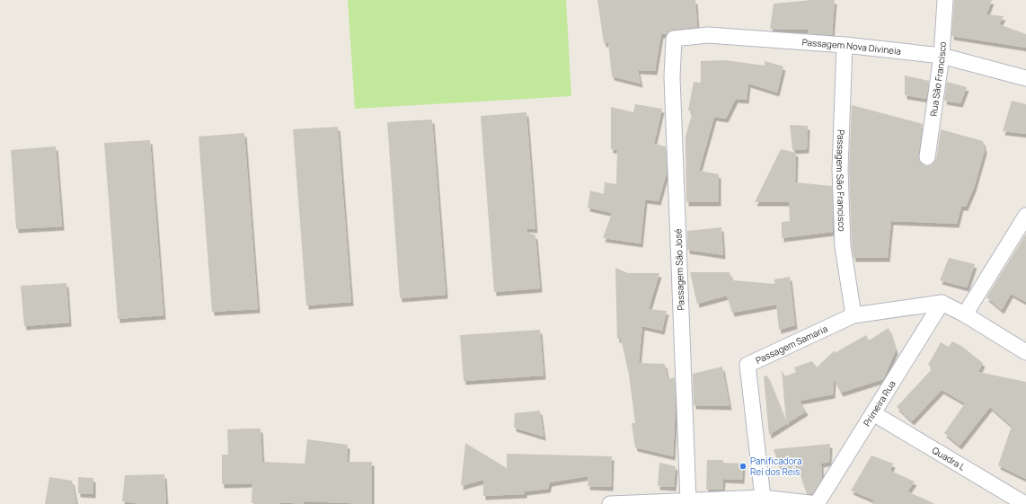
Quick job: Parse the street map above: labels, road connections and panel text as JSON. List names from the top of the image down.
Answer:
{
  "streets": {
    "street": [
      "Passagem Nova Divineia",
      "Rua São Francisco",
      "Passagem São Francisco",
      "Passagem São José",
      "Passagem Samaria",
      "Primeira Rua",
      "Quadra L"
    ]
  },
  "crossings": [
    ["Passagem Nova Divineia", "Rua São Francisco"],
    ["Passagem Nova Divineia", "Passagem São Francisco"],
    ["Passagem Nova Divineia", "Passagem São José"],
    ["Passagem São Francisco", "Passagem Samaria"],
    ["Passagem Samaria", "Primeira Rua"],
    ["Primeira Rua", "Quadra L"]
  ],
  "places": ["Panificadora Rei dos Reis"]
}
